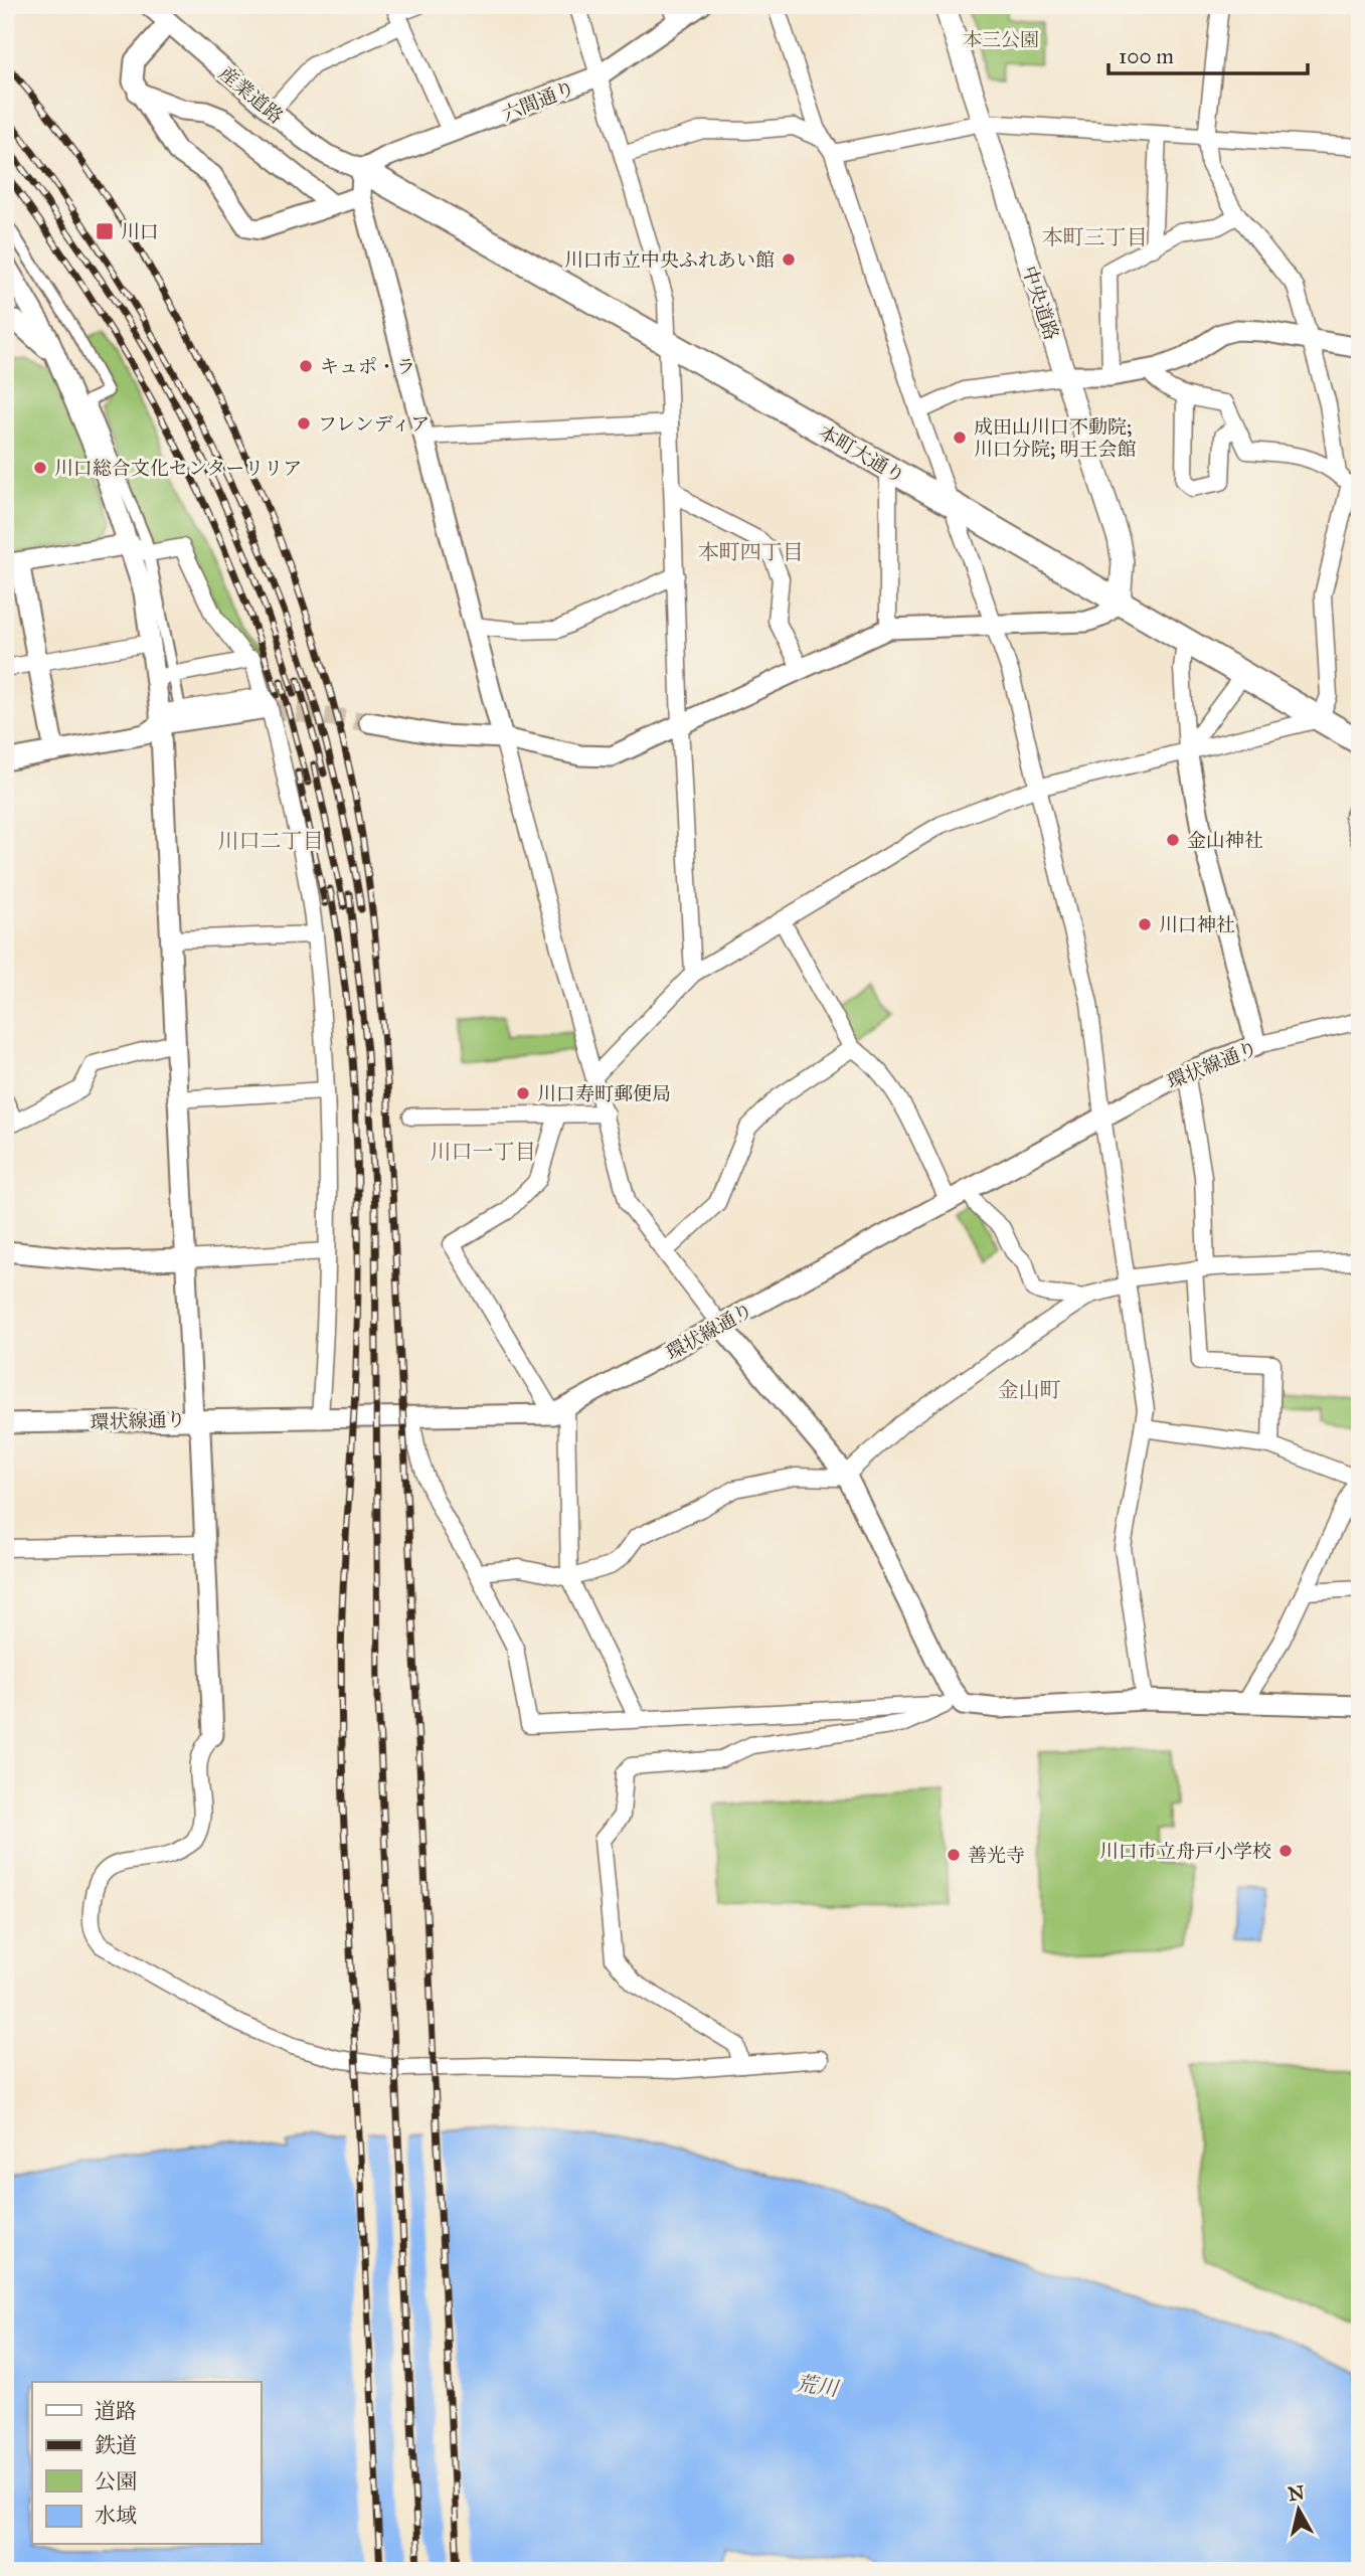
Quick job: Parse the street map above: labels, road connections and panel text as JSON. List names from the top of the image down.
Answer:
{
  "streets": {
    "main road": ["中央道路", "本町大通り"],
    "street": ["産業道路", "六間通り", "環状線通り"]
  },
  "crossings": [
    ["産業道路", "六間通り"],
    ["産業道路", "本町大通り"],
    ["六間通り", "本町大通り"],
    ["中央道路", "本町大通り"]
  ],
  "districts": [
    "本町三丁目",
    "本町四丁目",
    "川口二丁目",
    "川口一丁目",
    "金山町"
  ],
  "water": ["荒川"],
  "parks": ["本三公園"],
  "places": {
    "transit": ["川口"],
    "other": [
      "川口市立中央ふれあい館",
      "キュポ・ラ",
      "フレンディア",
      "成田山川口不動院; 川口分院; 明王会館",
      "川口総合文化センターリリア",
      "金山神社",
      "川口神社",
      "川口寿町郵便局",
      "川口市立舟戸小学校",
      "善光寺"
    ]
  },
  "legend": [
    "道路",
    "鉄道",
    "公園",
    "水域"
  ],
  "scale_bar": "100 m",
  "north": "top"
}
